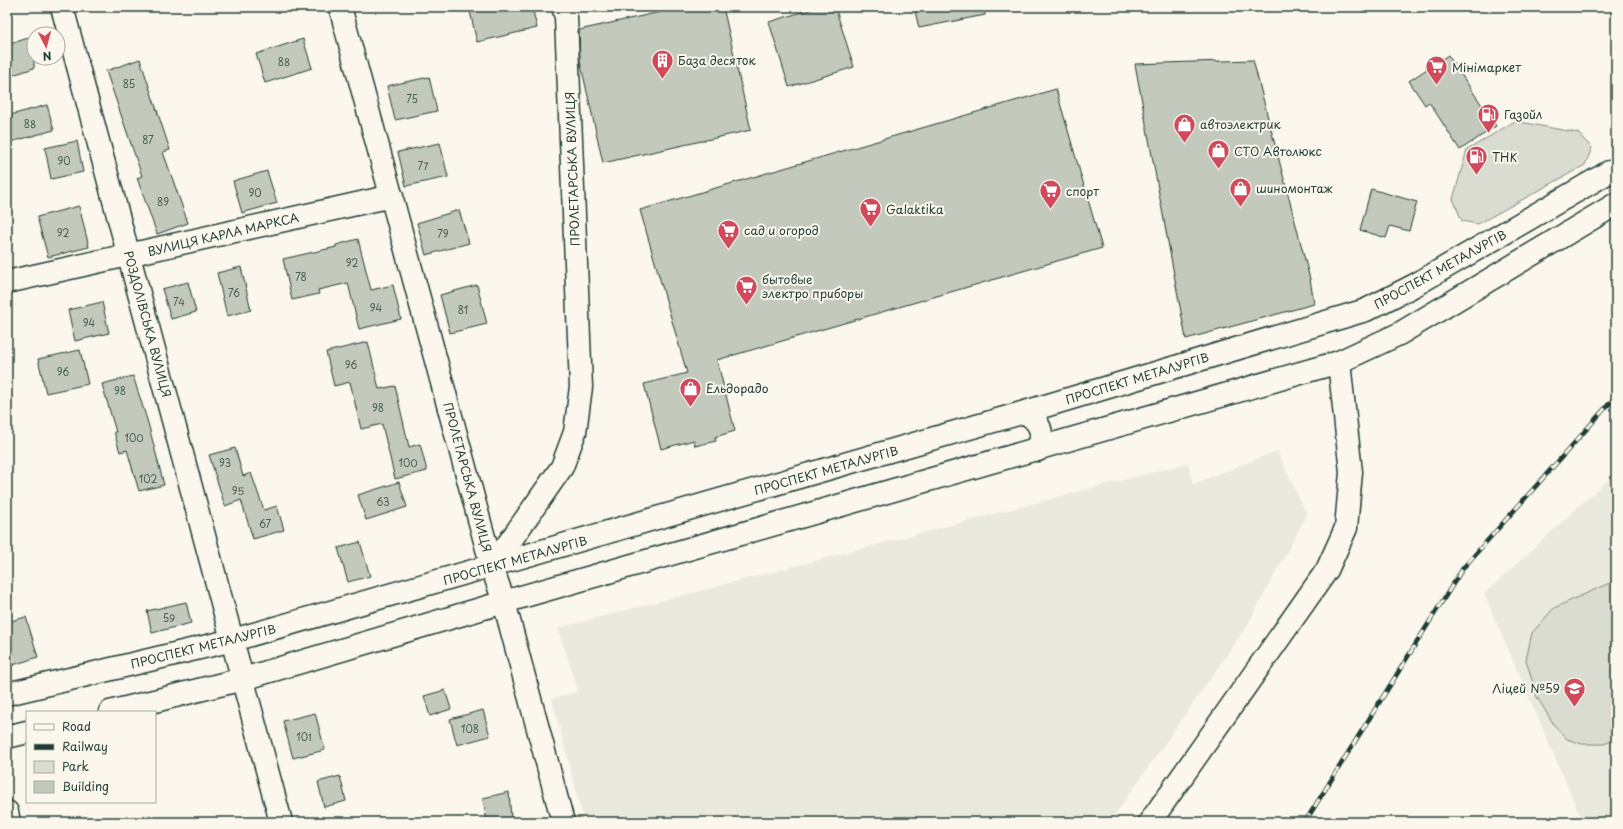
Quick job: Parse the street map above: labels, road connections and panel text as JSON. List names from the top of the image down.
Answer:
{
  "streets": {
    "street": [
      "ПРОЛЕТАРСЬКА ВУЛИЦЯ",
      "ВУЛИЦЯ КАРЛА МАРКСА",
      "ПРОСПЕКТ МЕТАЛУРГІВ",
      "РОЗДОЛІВСЬКА ВУЛИЦЯ"
    ]
  },
  "crossings": [
    ["ПРОЛЕТАРСЬКА ВУЛИЦЯ", "ВУЛИЦЯ КАРЛА МАРКСА"],
    ["ПРОЛЕТАРСЬКА ВУЛИЦЯ", "ПРОСПЕКТ МЕТАЛУРГІВ"],
    ["ВУЛИЦЯ КАРЛА МАРКСА", "РОЗДОЛІВСЬКА ВУЛИЦЯ"],
    ["ПРОСПЕКТ МЕТАЛУРГІВ", "РОЗДОЛІВСЬКА ВУЛИЦЯ"]
  ],
  "places": {
    "building": ["База десяток"],
    "supermarket": [
      "Мінімаркет",
      "спорт",
      "Galaktika",
      "сад и огород",
      "бытовые электро приборы"
    ],
    "fuel station": ["Газойл", "ТНК"],
    "shop": [
      "автоэлектрик",
      "СТО Автолюкс",
      "шиномонтаж",
      "Ельдорадо"
    ],
    "school or university": ["Ліцей №59"]
  },
  "house_numbers": [
    "88",
    "85",
    "75",
    "88",
    "87",
    "90",
    "77",
    "90",
    "89",
    "92",
    "79",
    "92",
    "78",
    "76",
    "74",
    "94",
    "81",
    "94",
    "96",
    "96",
    "98",
    "98",
    "100",
    "93",
    "100",
    "102",
    "95",
    "63",
    "67",
    "59",
    "108",
    "101"
  ],
  "legend": [
    "Road",
    "Railway",
    "Park",
    "Building"
  ],
  "north": "bottom"
}
